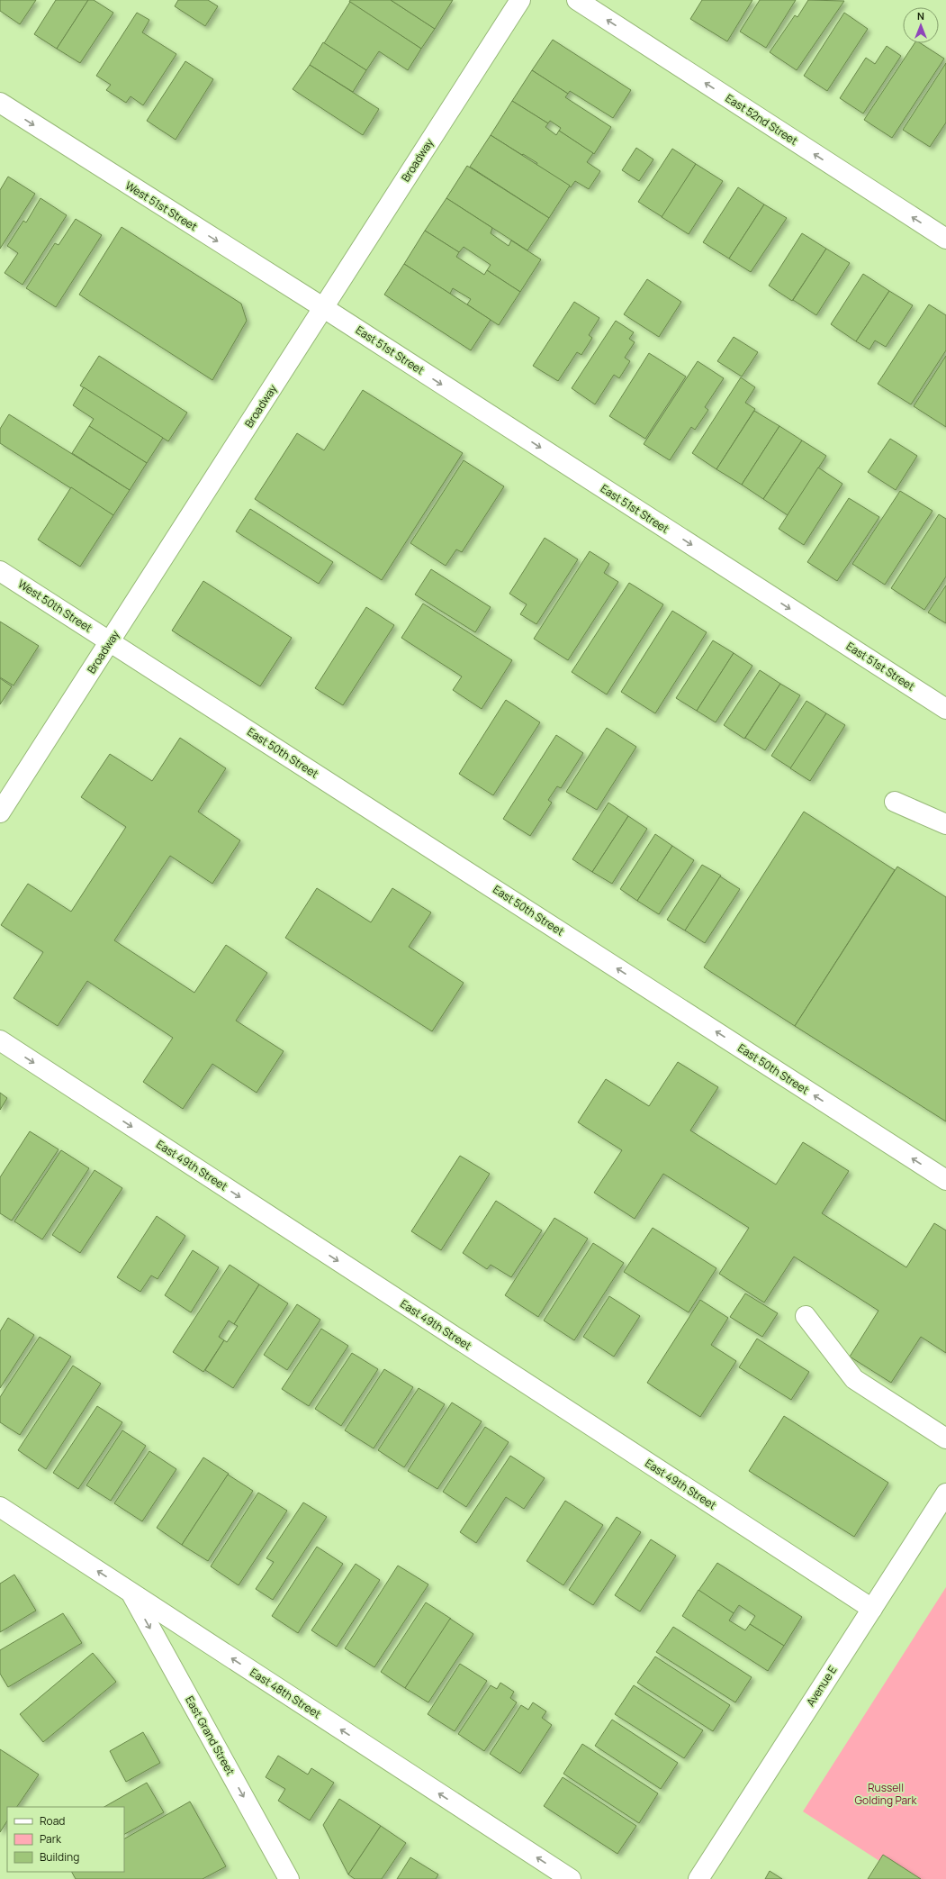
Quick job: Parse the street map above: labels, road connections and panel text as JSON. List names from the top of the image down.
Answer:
{
  "streets": {
    "street": [
      "East 52nd Street",
      "Broadway",
      "West 51st Street",
      "East 51st Street",
      "West 50th Street",
      "East 50th Street",
      "East 49th Street",
      "Avenue E",
      "East 48th Street",
      "East Grand Street"
    ]
  },
  "crossings": [
    ["Broadway", "West 51st Street"],
    ["Broadway", "East 51st Street"],
    ["Broadway", "West 50th Street"],
    ["Broadway", "East 50th Street"],
    ["West 51st Street", "East 51st Street"],
    ["West 50th Street", "East 50th Street"],
    ["East 49th Street", "Avenue E"],
    ["East 48th Street", "East Grand Street"]
  ],
  "one_way": [
    "East 52nd Street",
    "West 51st Street",
    "East 51st Street",
    "East 50th Street",
    "East 49th Street",
    "East 48th Street",
    "East Grand Street"
  ],
  "parks": ["Russell Golding Park"],
  "legend": ["Road", "Park", "Building"],
  "north": "top"
}
